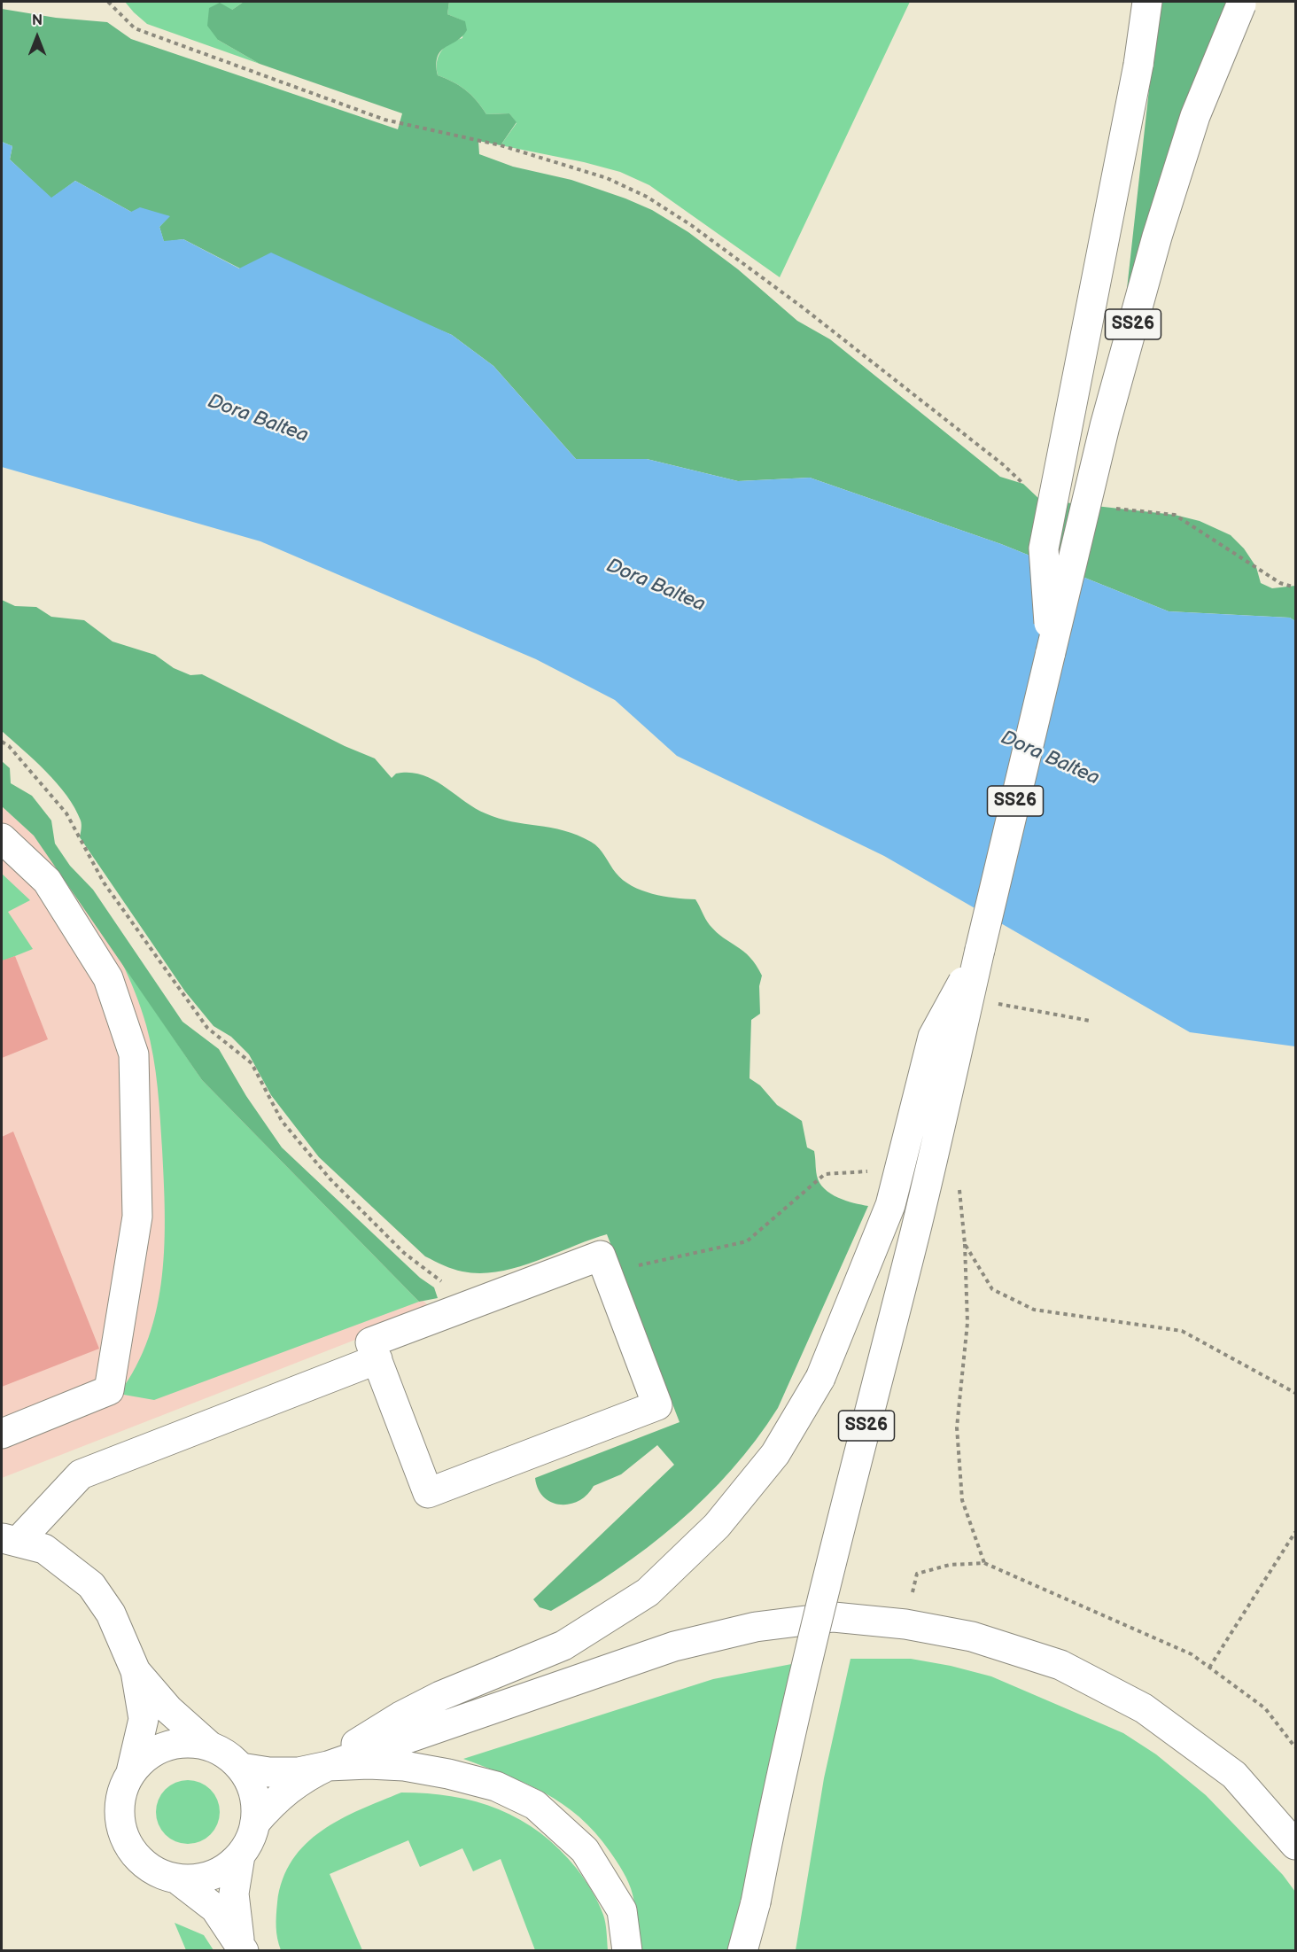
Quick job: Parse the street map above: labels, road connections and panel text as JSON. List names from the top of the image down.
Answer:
{
  "streets": {
    "main road": ["SS26"]
  },
  "water": ["Dora Baltea"],
  "north": "top"
}
